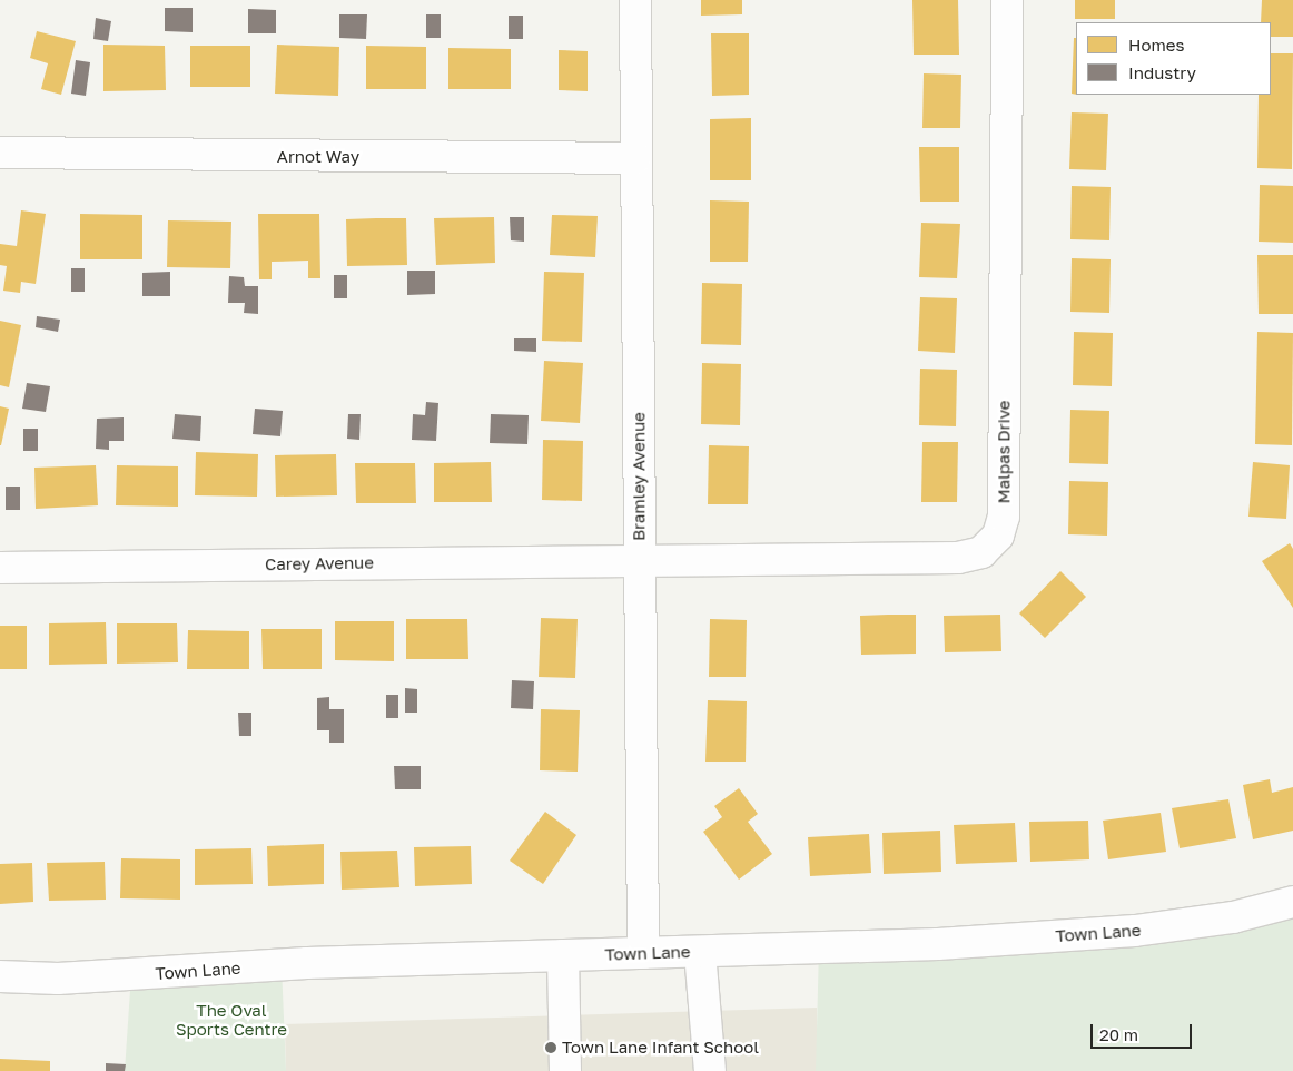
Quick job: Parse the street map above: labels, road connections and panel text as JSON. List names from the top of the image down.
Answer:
{
  "streets": {
    "street": [
      "Arnot Way",
      "Malpas Drive",
      "Bramley Avenue",
      "Carey Avenue",
      "Town Lane"
    ]
  },
  "crossings": [
    ["Arnot Way", "Bramley Avenue"],
    ["Malpas Drive", "Bramley Avenue"],
    ["Malpas Drive", "Carey Avenue"],
    ["Bramley Avenue", "Carey Avenue"],
    ["Bramley Avenue", "Town Lane"]
  ],
  "parks": ["The Oval Sports Centre"],
  "places": ["Town Lane Infant School"],
  "legend": ["Homes", "Industry"],
  "scale_bar": "20 m"
}
